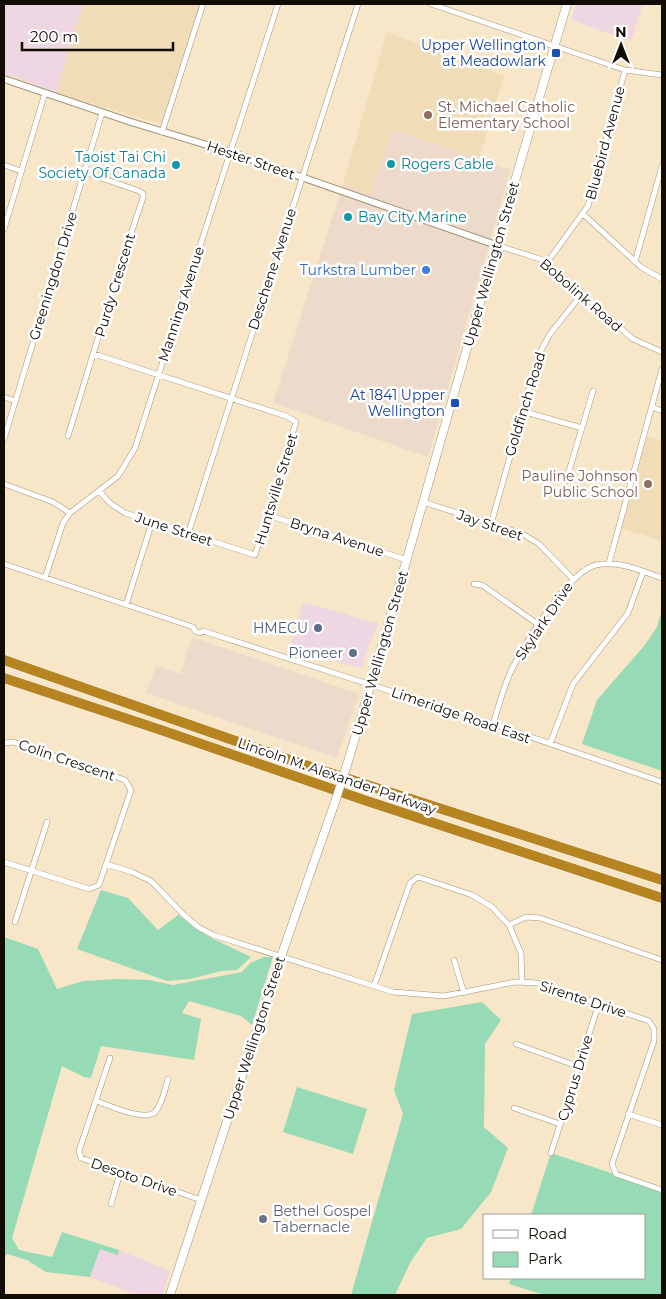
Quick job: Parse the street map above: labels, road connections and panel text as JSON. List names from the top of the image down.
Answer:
{
  "streets": {
    "highway": ["Lincoln M. Alexander Parkway"],
    "main road": ["Upper Wellington Street"],
    "street": [
      "Bluebird Avenue",
      "Hester Street",
      "Deschene Avenue",
      "Greeningdon Drive",
      "Purdy Crescent",
      "Bobolink Road",
      "Manning Avenue",
      "Goldfinch Road",
      "Huntsville Street",
      "Jay Street",
      "June Street",
      "Bryna Avenue",
      "Skylark Drive",
      "Limeridge Road East",
      "Colin Crescent",
      "Sirente Drive",
      "Cyprus Drive",
      "Desoto Drive"
    ]
  },
  "crossings": [
    ["Bluebird Avenue", "Bobolink Road"],
    ["Hester Street", "Upper Wellington Street"],
    ["Hester Street", "Deschene Avenue"],
    ["Hester Street", "Greeningdon Drive"],
    ["Hester Street", "Bobolink Road"],
    ["Hester Street", "Manning Avenue"],
    ["Upper Wellington Street", "Bobolink Road"],
    ["Upper Wellington Street", "Jay Street"],
    ["Upper Wellington Street", "Bryna Avenue"],
    ["Upper Wellington Street", "Limeridge Road East"],
    ["Upper Wellington Street", "Sirente Drive"],
    ["Upper Wellington Street", "Desoto Drive"],
    ["Deschene Avenue", "Huntsville Street"],
    ["Deschene Avenue", "June Street"],
    ["Greeningdon Drive", "Purdy Crescent"],
    ["Bobolink Road", "Goldfinch Road"],
    ["Manning Avenue", "June Street"],
    ["Manning Avenue", "Limeridge Road East"],
    ["Goldfinch Road", "Jay Street"],
    ["Huntsville Street", "June Street"],
    ["Huntsville Street", "Bryna Avenue"],
    ["Jay Street", "Skylark Drive"],
    ["Skylark Drive", "Limeridge Road East"],
    ["Colin Crescent", "Sirente Drive"],
    ["Sirente Drive", "Cyprus Drive"]
  ],
  "places": {
    "transit": ["Upper Wellington at Meadowlark", "At 1841 Upper Wellington"],
    "other": [
      "St. Michael Catholic Elementary School",
      "Rogers Cable",
      "Taoist Tai Chi Society Of Canada",
      "Bay City Marine",
      "Turkstra Lumber",
      "Pauline Johnson Public School",
      "HMECU",
      "Pioneer",
      "Bethel Gospel Tabernacle"
    ]
  },
  "legend": ["Road", "Park"],
  "scale_bar": "200 m",
  "north": "top"
}
